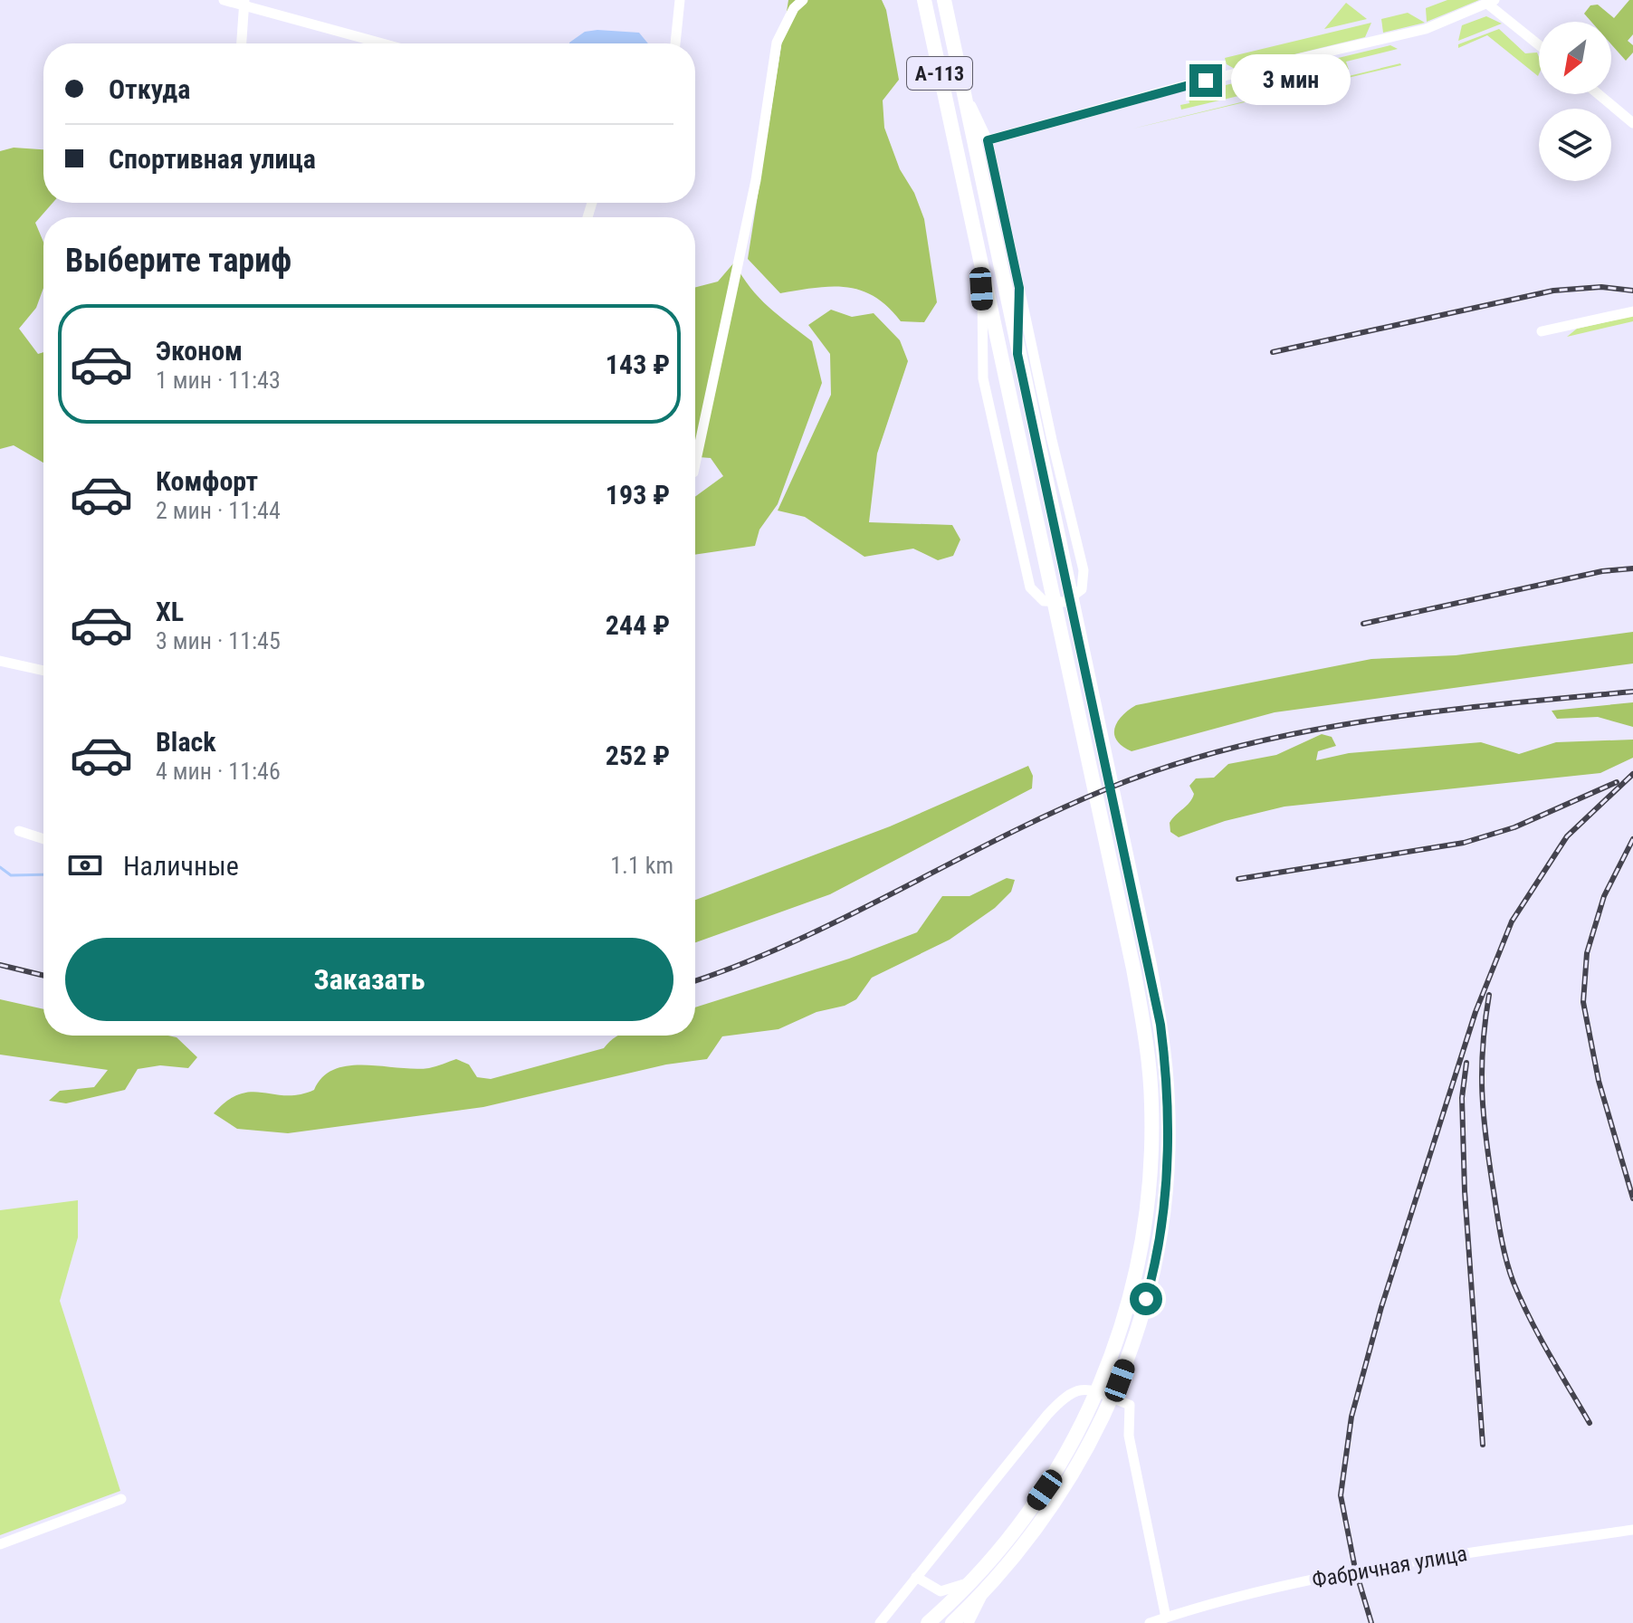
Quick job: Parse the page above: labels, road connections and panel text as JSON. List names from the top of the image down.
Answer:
{
  "streets": {
    "highway": ["А-113"],
    "street": ["Фабричная улица"]
  },
  "north": "bottom left",
  "page": {
    "banner": ["Откуда", "Спортивная улица"],
    "bubble": "3 мин",
    "heading": "Выберите тариф",
    "list": [
      {
        "name": "Эконом",
        "note": "1 мин · 11:43",
        "value": "143 ₽"
      },
      {
        "name": "Комфорт",
        "note": "2 мин · 11:44",
        "value": "193 ₽"
      },
      {
        "name": "XL",
        "note": "3 мин · 11:45",
        "value": "244 ₽"
      },
      {
        "name": "Black",
        "note": "4 мин · 11:46",
        "value": "252 ₽"
      }
    ],
    "pay": ["Наличные", "1.1 km"],
    "buttons": "Заказать"
  }
}
